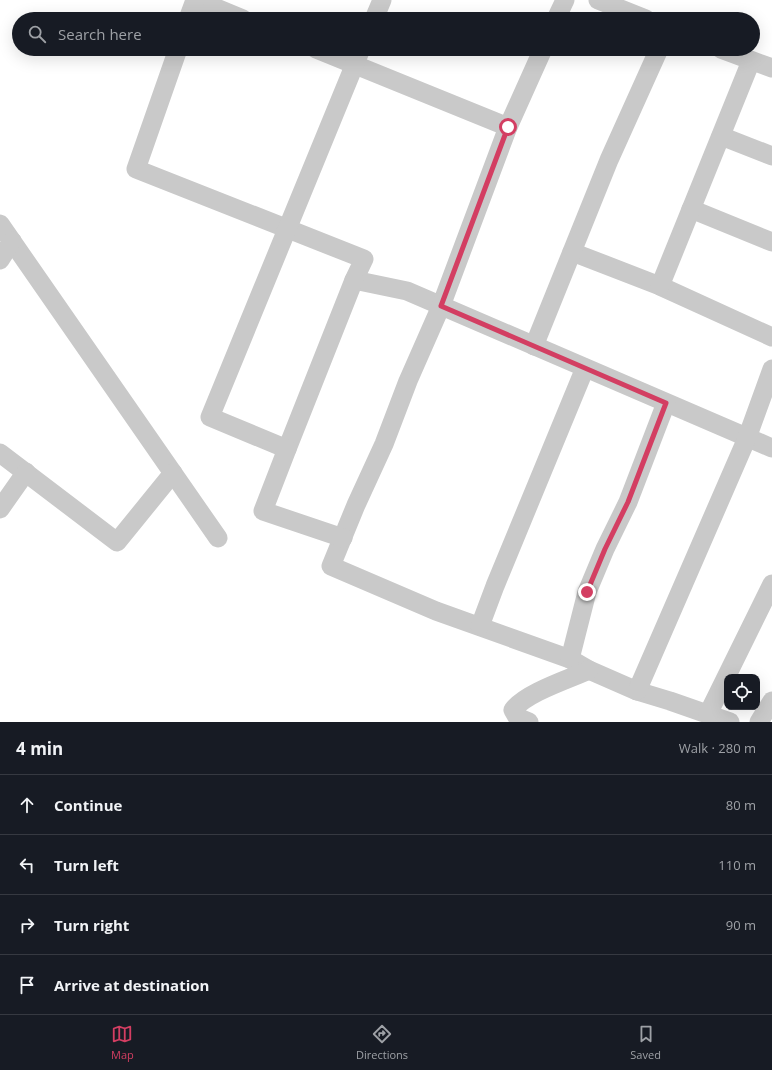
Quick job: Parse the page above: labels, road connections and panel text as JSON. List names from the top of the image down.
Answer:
{
  "page": {
    "search": "Search here",
    "heading": ["4 min", "Walk · 280 m"],
    "list": [
      ["Continue", "80 m"],
      ["Turn left", "110 m"],
      ["Turn right", "90 m"],
      "Arrive at destination"
    ],
    "nav": ["Map", "Directions", "Saved"]
  }
}
